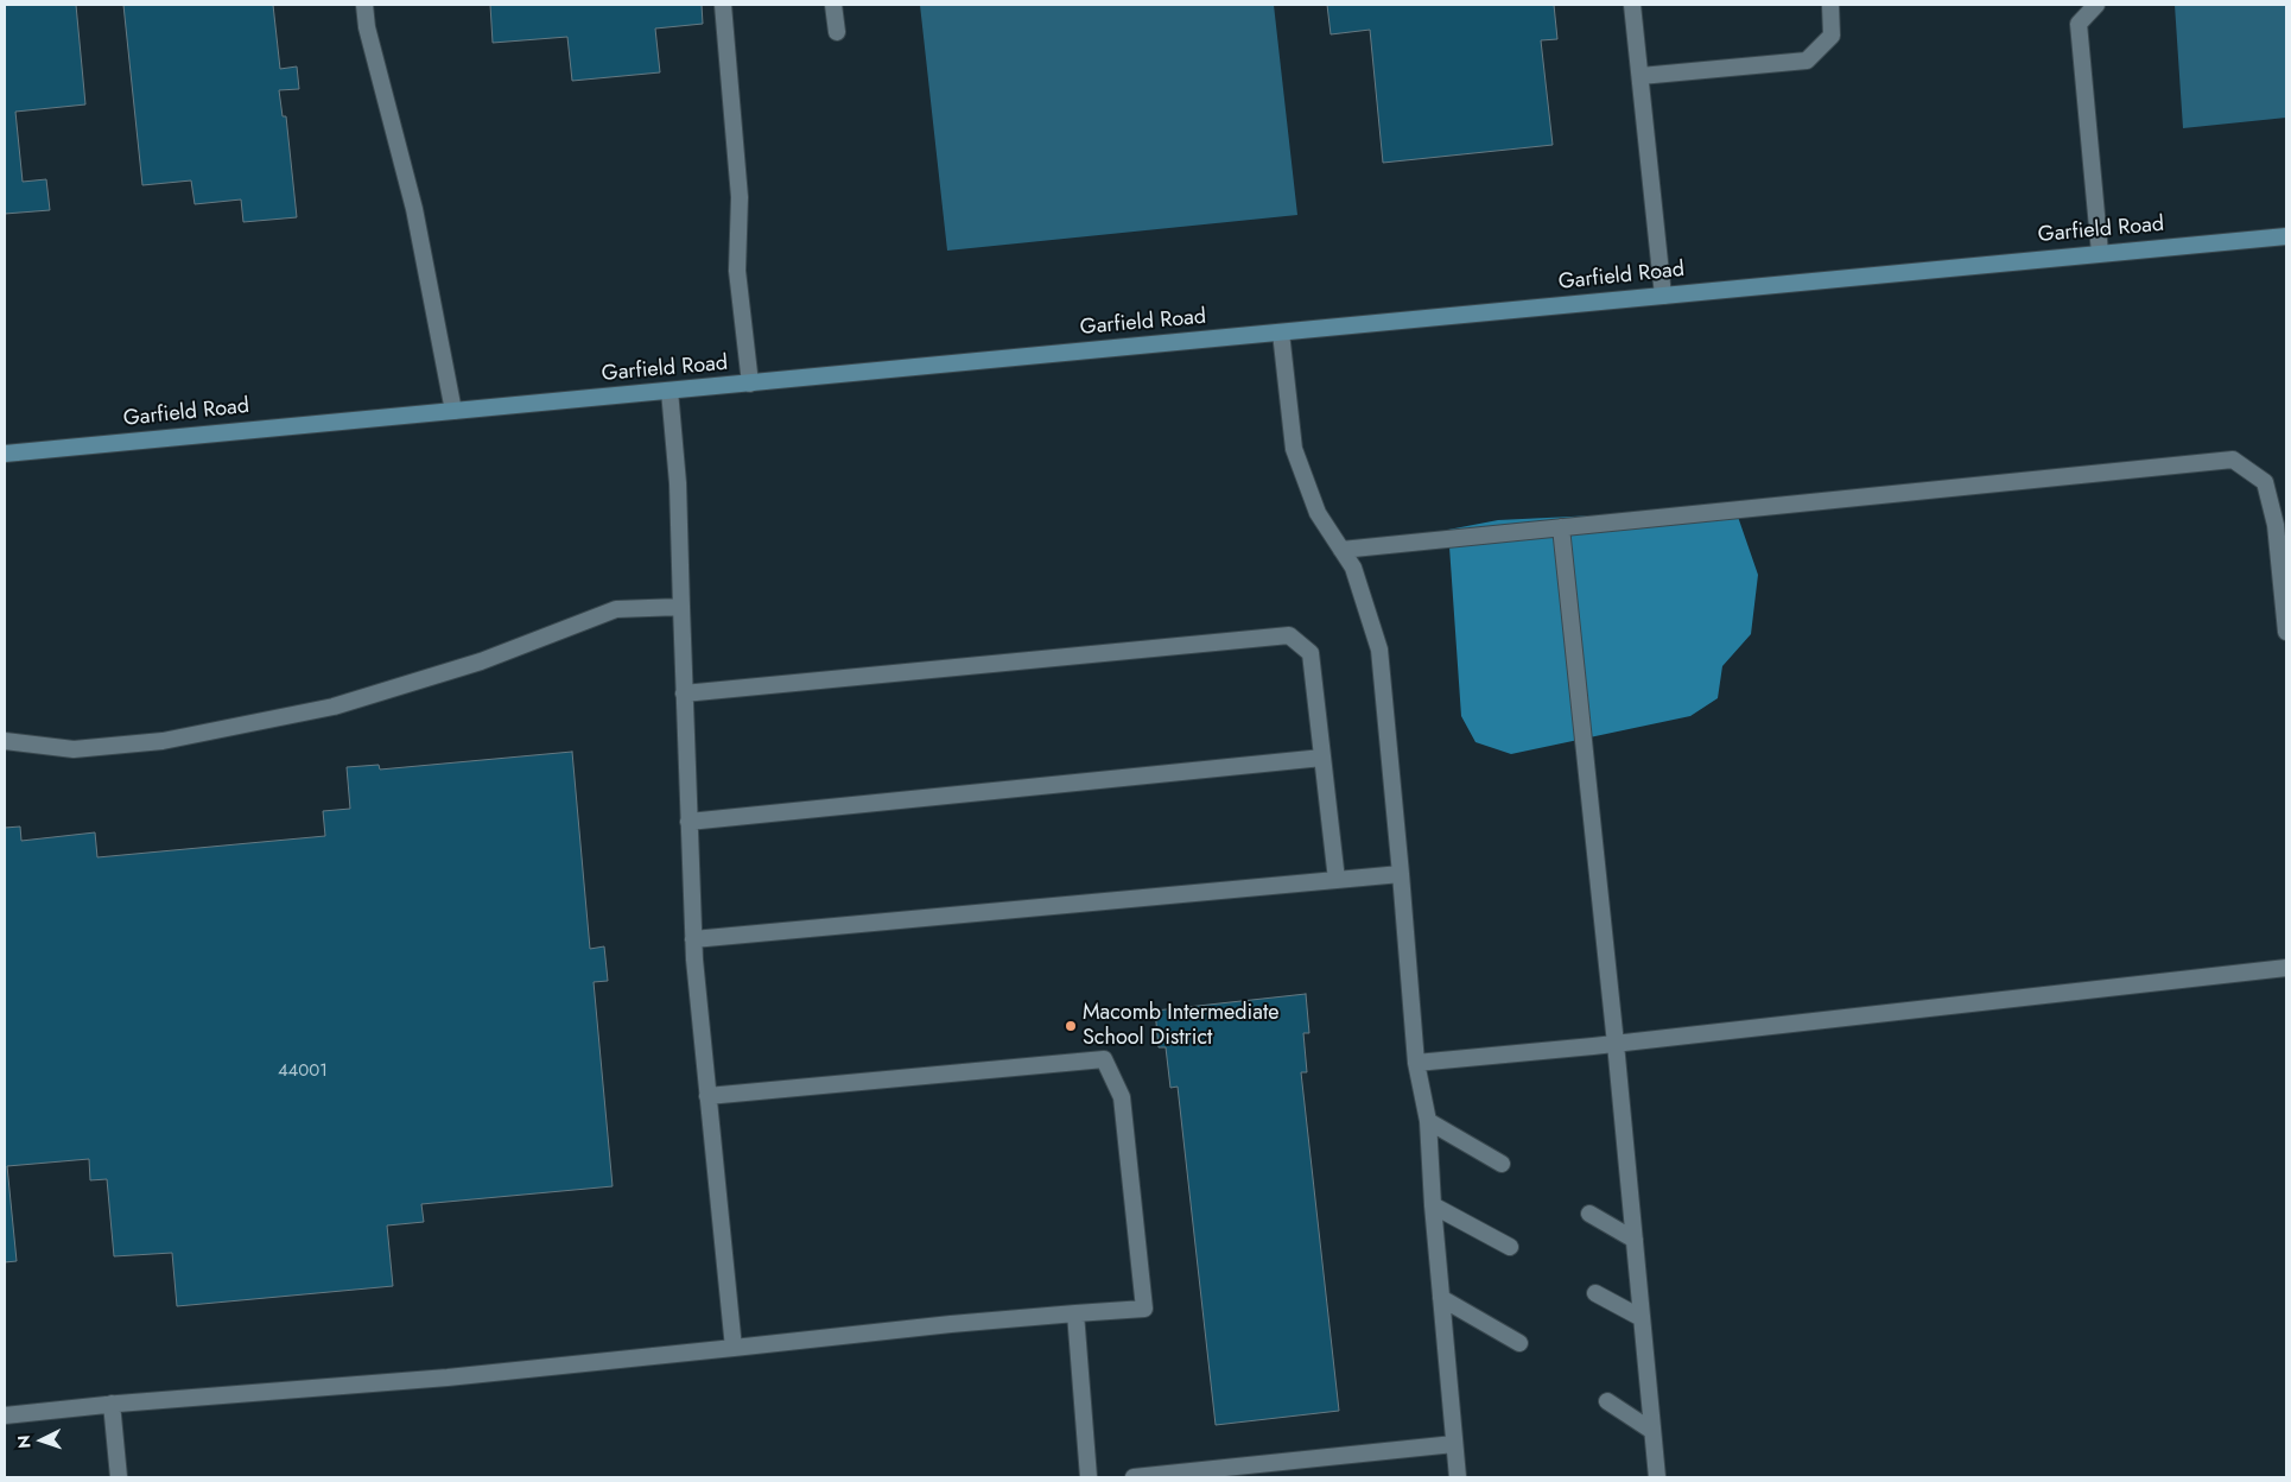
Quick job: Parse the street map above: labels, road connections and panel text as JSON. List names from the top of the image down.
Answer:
{
  "streets": {
    "main road": ["Garfield Road"]
  },
  "places": ["Macomb Intermediate School District"],
  "house_numbers": ["44001"],
  "north": "left"
}
